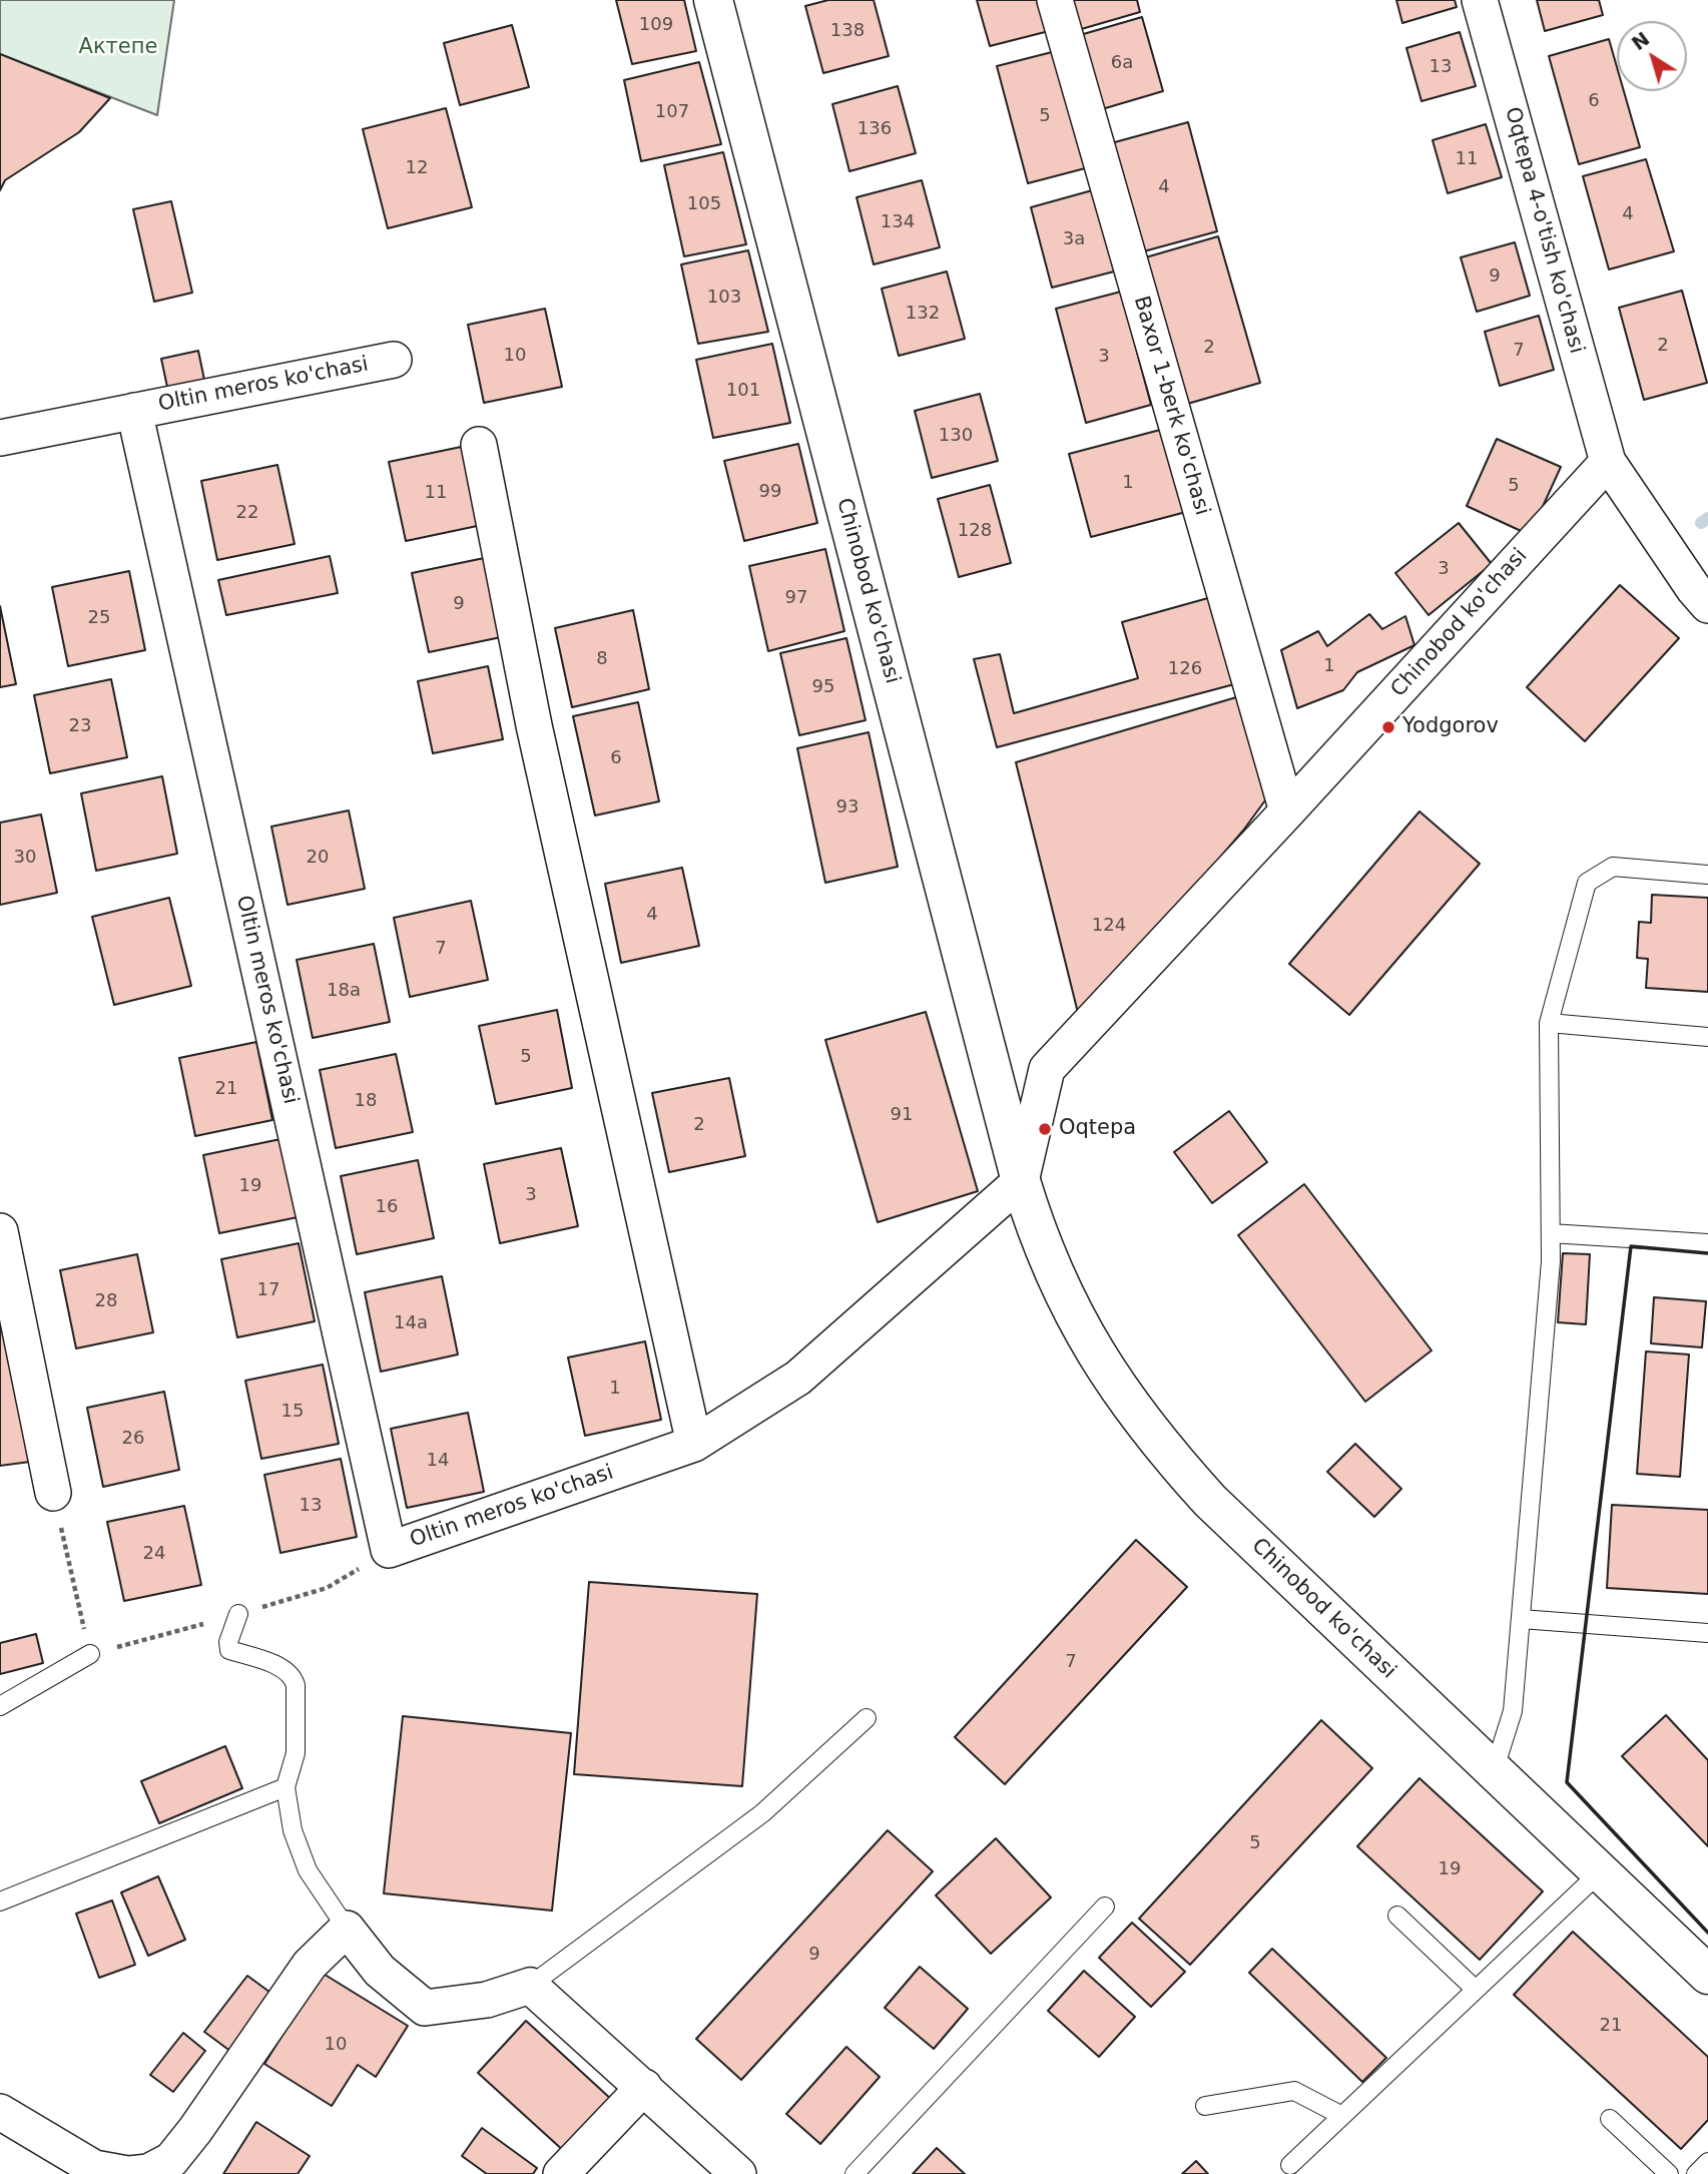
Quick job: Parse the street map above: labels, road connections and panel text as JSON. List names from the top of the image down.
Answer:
{
  "streets": {
    "street": [
      "Oqtepa 4-o'tish ko'chasi",
      "Oltin meros ko'chasi",
      "Baxor 1-berk ko'chasi",
      "Chinobod ko'chasi"
    ]
  },
  "crossings": [
    ["Oqtepa 4-o'tish ko'chasi", "Chinobod ko'chasi"],
    ["Oltin meros ko'chasi", "Chinobod ko'chasi"],
    ["Baxor 1-berk ko'chasi", "Chinobod ko'chasi"]
  ],
  "parks": ["Актепе"],
  "places": ["Yodgorov", "Oqtepa"],
  "house_numbers": [
    "109",
    "138",
    "6a",
    "13",
    "6",
    "107",
    "5",
    "136",
    "11",
    "12",
    "4",
    "105",
    "4",
    "134",
    "3a",
    "9",
    "103",
    "132",
    "2",
    "2",
    "7",
    "10",
    "3",
    "101",
    "130",
    "1",
    "5",
    "99",
    "11",
    "22",
    "128",
    "3",
    "97",
    "9",
    "25",
    "8",
    "1",
    "126",
    "95",
    "23",
    "6",
    "93",
    "30",
    "20",
    "4",
    "124",
    "7",
    "18a",
    "5",
    "21",
    "18",
    "91",
    "2",
    "19",
    "3",
    "16",
    "17",
    "28",
    "14a",
    "1",
    "15",
    "26",
    "14",
    "13",
    "24",
    "7",
    "5",
    "19",
    "9",
    "21",
    "10"
  ],
  "north": "top left"
}
